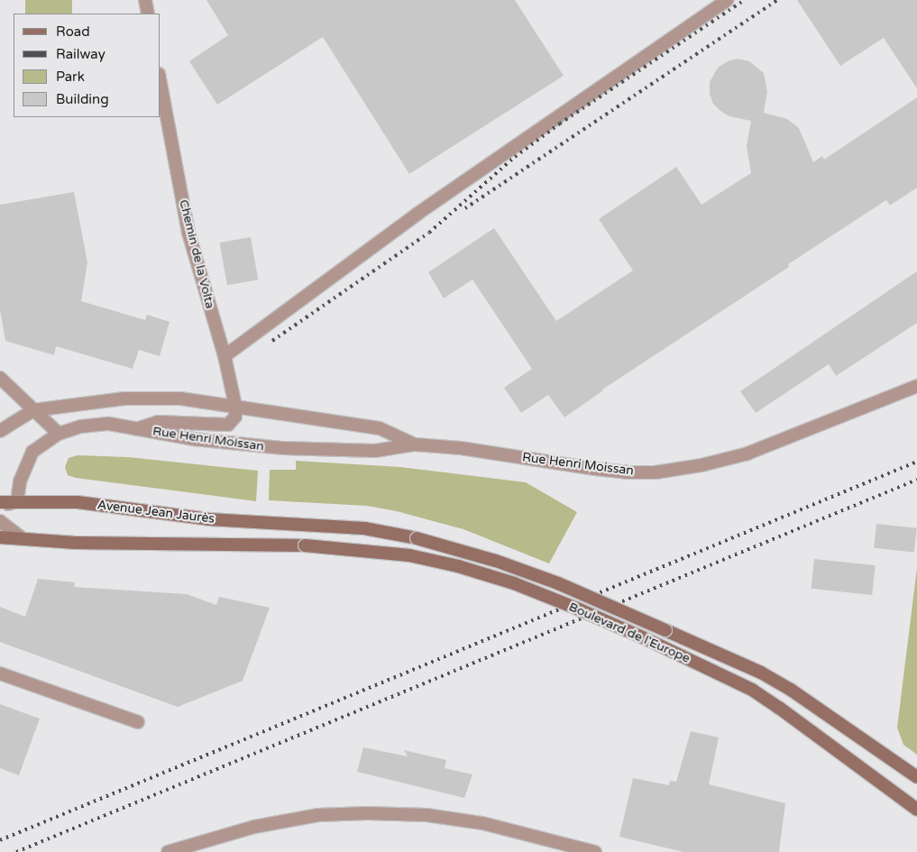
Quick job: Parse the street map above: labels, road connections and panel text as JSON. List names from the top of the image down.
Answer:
{
  "streets": {
    "main road": ["Avenue Jean Jaurès", "Boulevard de l'Europe"],
    "street": ["Chemin de la Volta", "Rue Henri Moissan"]
  },
  "crossings": [
    ["Chemin de la Volta", "Rue Henri Moissan"],
    ["Rue Henri Moissan", "Avenue Jean Jaurès"],
    ["Avenue Jean Jaurès", "Boulevard de l'Europe"]
  ],
  "legend": [
    "Road",
    "Railway",
    "Park",
    "Building"
  ]
}
